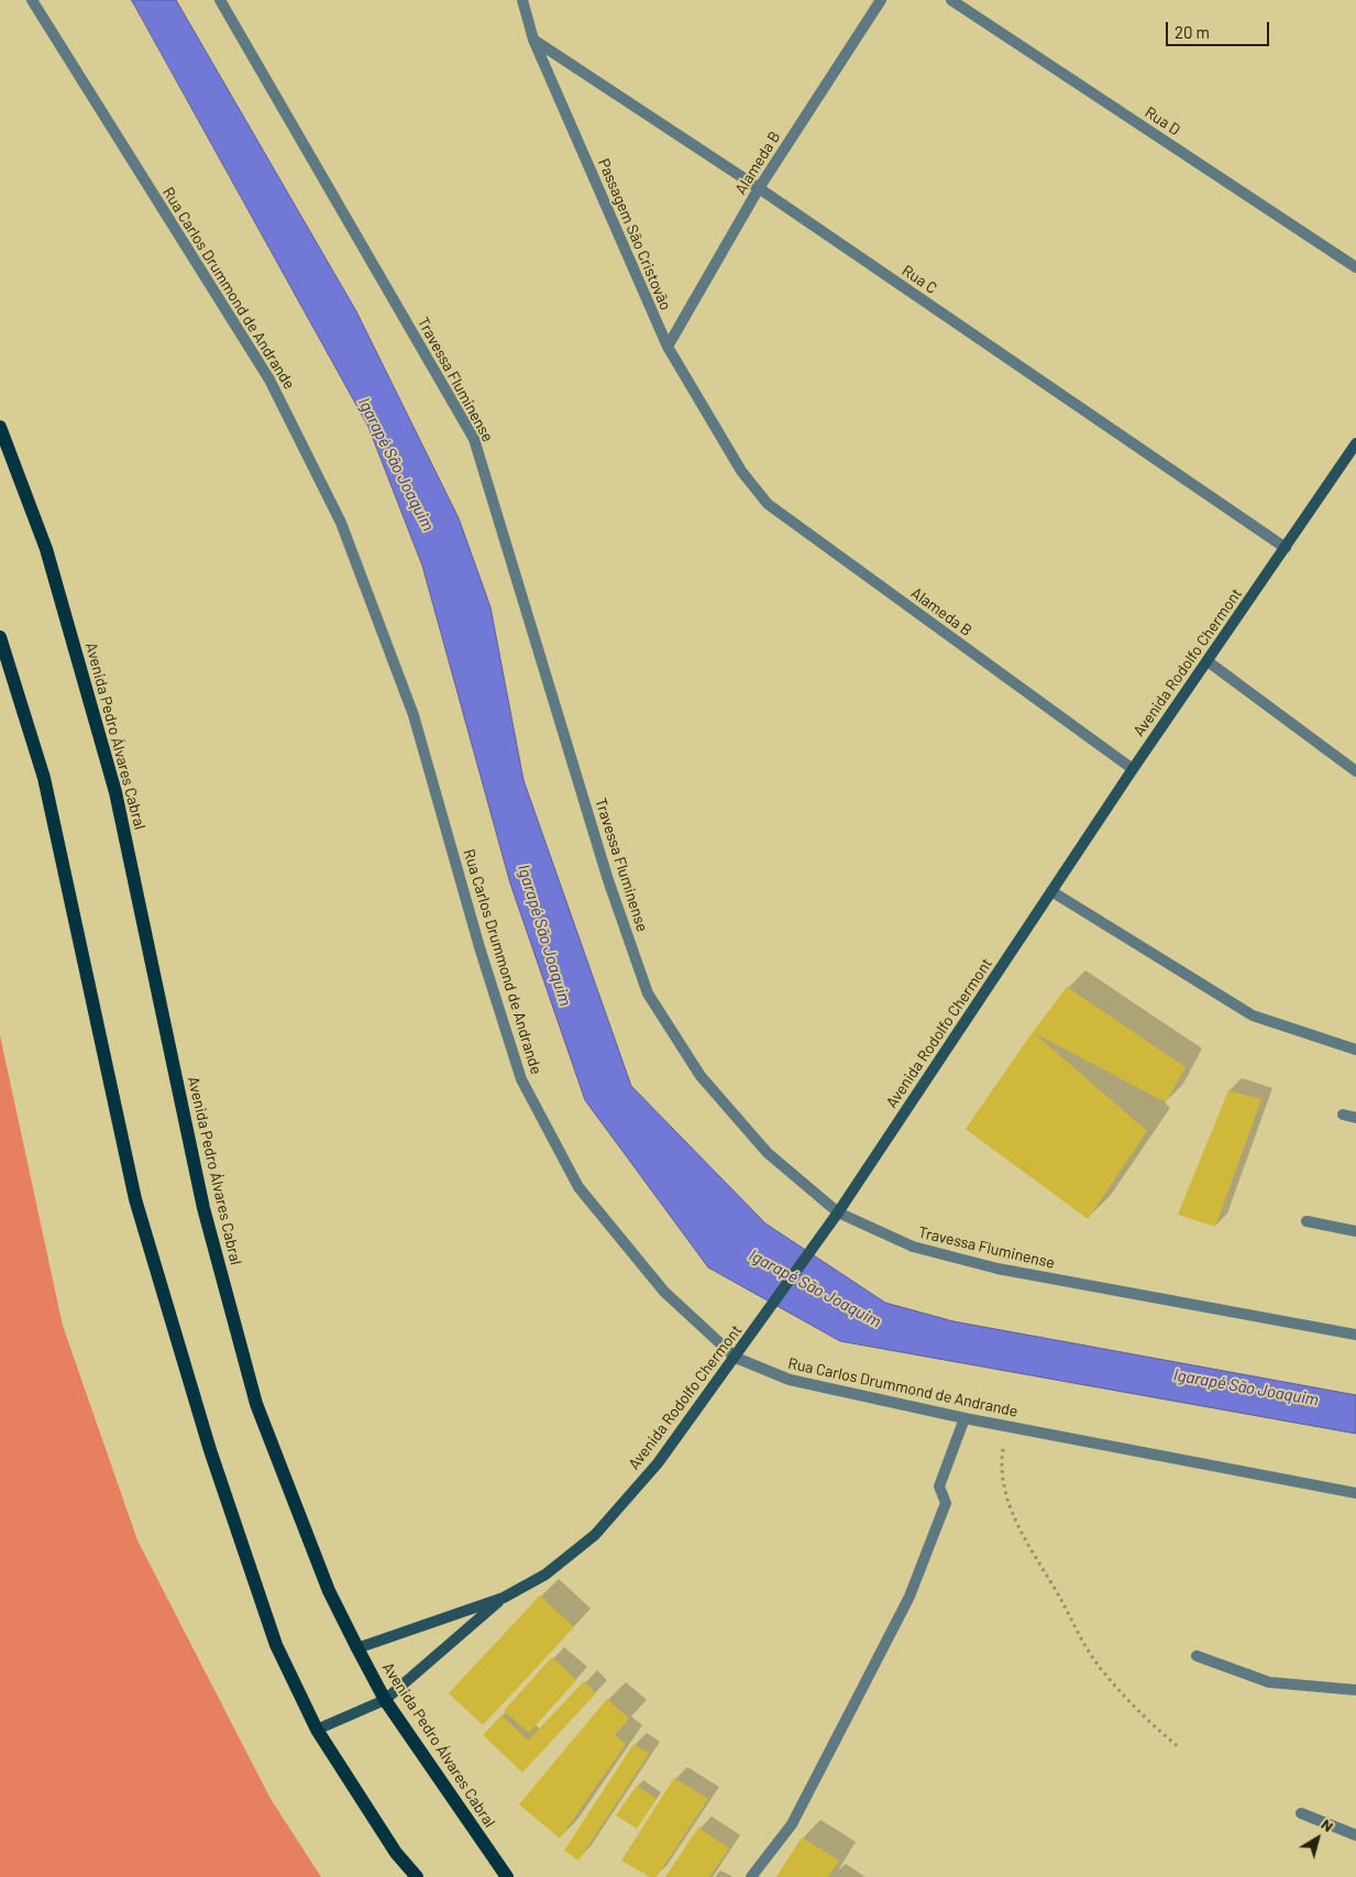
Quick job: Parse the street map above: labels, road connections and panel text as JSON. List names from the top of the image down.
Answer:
{
  "streets": {
    "main road": ["Avenida Rodolfo Chermont", "Avenida Pedro Álvares Cabral"],
    "street": [
      "Rua D",
      "Alameda B",
      "Passagem São Cristovão",
      "Rua C",
      "Rua Carlos Drummond de Andrande",
      "Travessa Fluminense"
    ]
  },
  "crossings": [
    ["Alameda B", "Passagem São Cristovão"],
    ["Alameda B", "Rua C"],
    ["Alameda B", "Avenida Rodolfo Chermont"],
    ["Passagem São Cristovão", "Rua C"],
    ["Rua C", "Avenida Rodolfo Chermont"],
    ["Rua Carlos Drummond de Andrande", "Avenida Rodolfo Chermont"],
    ["Travessa Fluminense", "Avenida Rodolfo Chermont"],
    ["Avenida Rodolfo Chermont", "Avenida Pedro Álvares Cabral"]
  ],
  "water": ["Igarapé São Joaquim"],
  "scale_bar": "20 m",
  "north": "top right"
}
